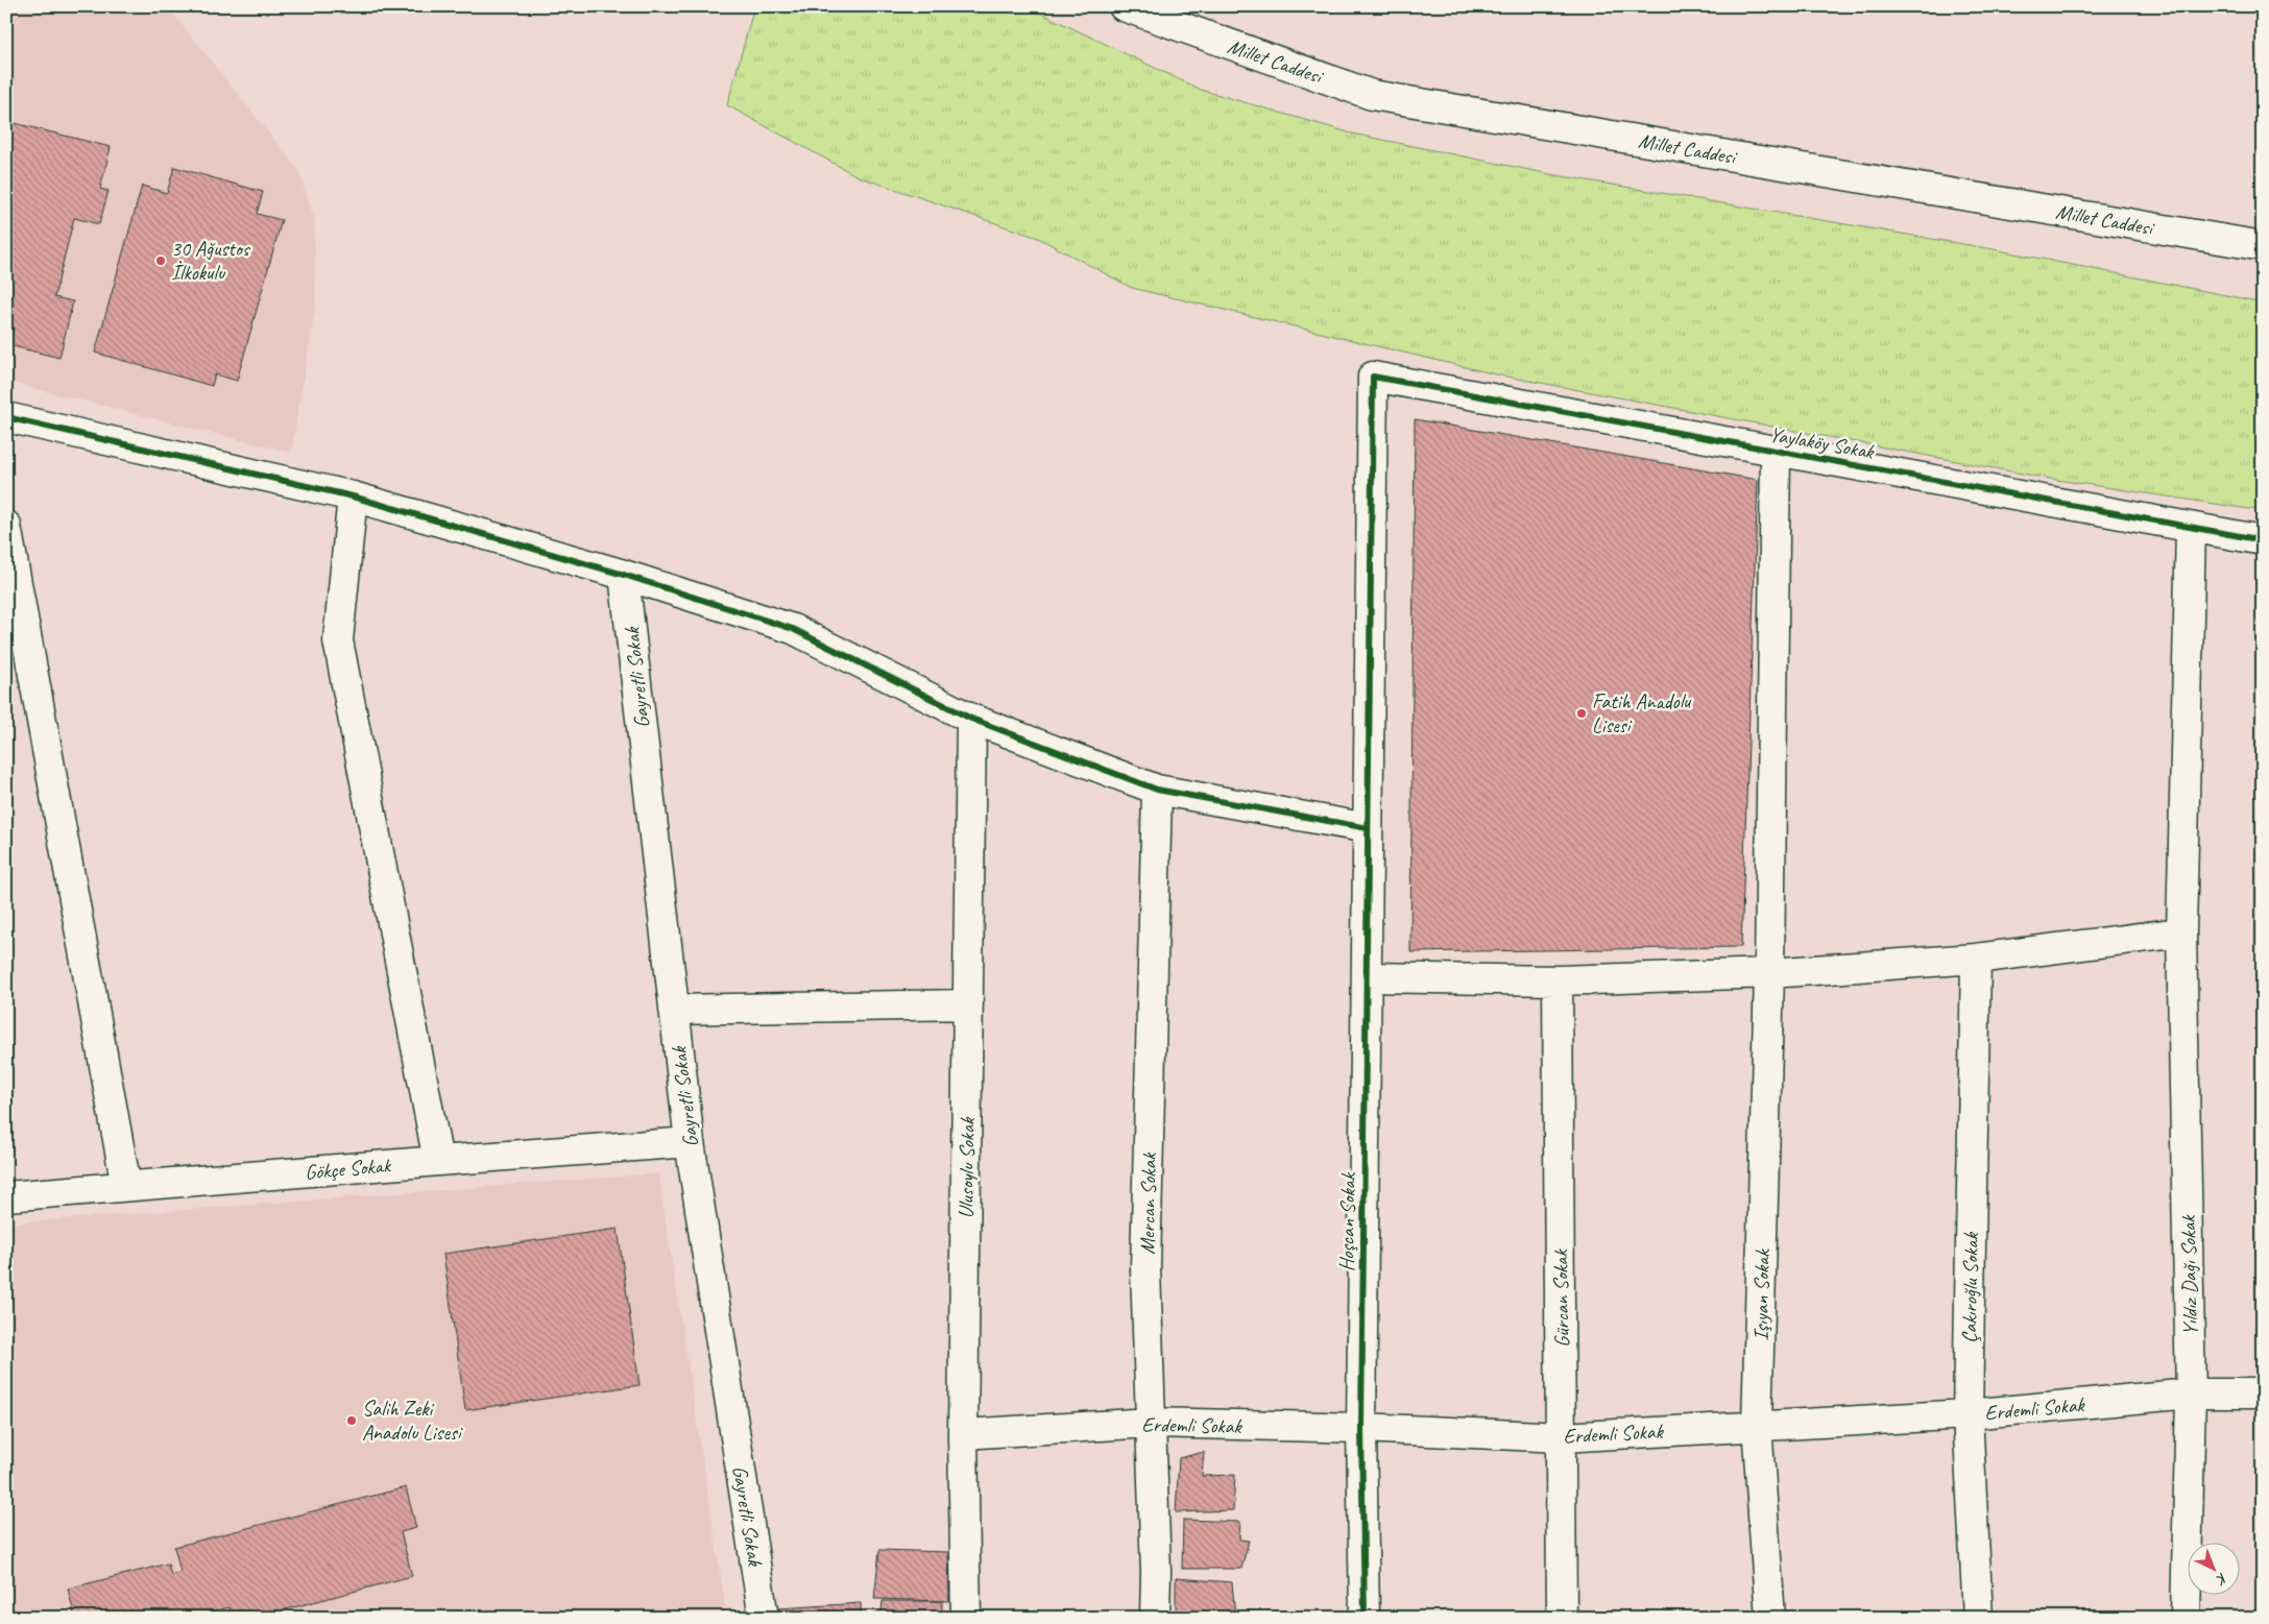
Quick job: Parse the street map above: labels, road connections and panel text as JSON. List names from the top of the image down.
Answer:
{
  "streets": {
    "street": [
      "Millet Caddesi",
      "Yaylaköy Sokak",
      "Gayretli Sokak",
      "Gökçe Sokak",
      "Ulusoylu Sokak",
      "Mercan Sokak",
      "Hoşcan Sokak",
      "Yıldız Dağı Sokak",
      "Çakıroğlu Sokak",
      "Işıyan Sokak",
      "Gürcan Sokak",
      "Erdemli Sokak"
    ]
  },
  "crossings": [
    ["Yaylaköy Sokak", "Hoşcan Sokak"],
    ["Yaylaköy Sokak", "Yıldız Dağı Sokak"],
    ["Yaylaköy Sokak", "Işıyan Sokak"],
    ["Gayretli Sokak", "Gökçe Sokak"],
    ["Ulusoylu Sokak", "Erdemli Sokak"],
    ["Mercan Sokak", "Erdemli Sokak"],
    ["Hoşcan Sokak", "Erdemli Sokak"],
    ["Yıldız Dağı Sokak", "Erdemli Sokak"],
    ["Çakıroğlu Sokak", "Erdemli Sokak"],
    ["Işıyan Sokak", "Erdemli Sokak"],
    ["Gürcan Sokak", "Erdemli Sokak"]
  ],
  "places": ["30 Ağustos İlkokulu", "Fatih Anadolu Lisesi", "Salih Zeki Anadolu Lisesi"],
  "north": "bottom right"
}
